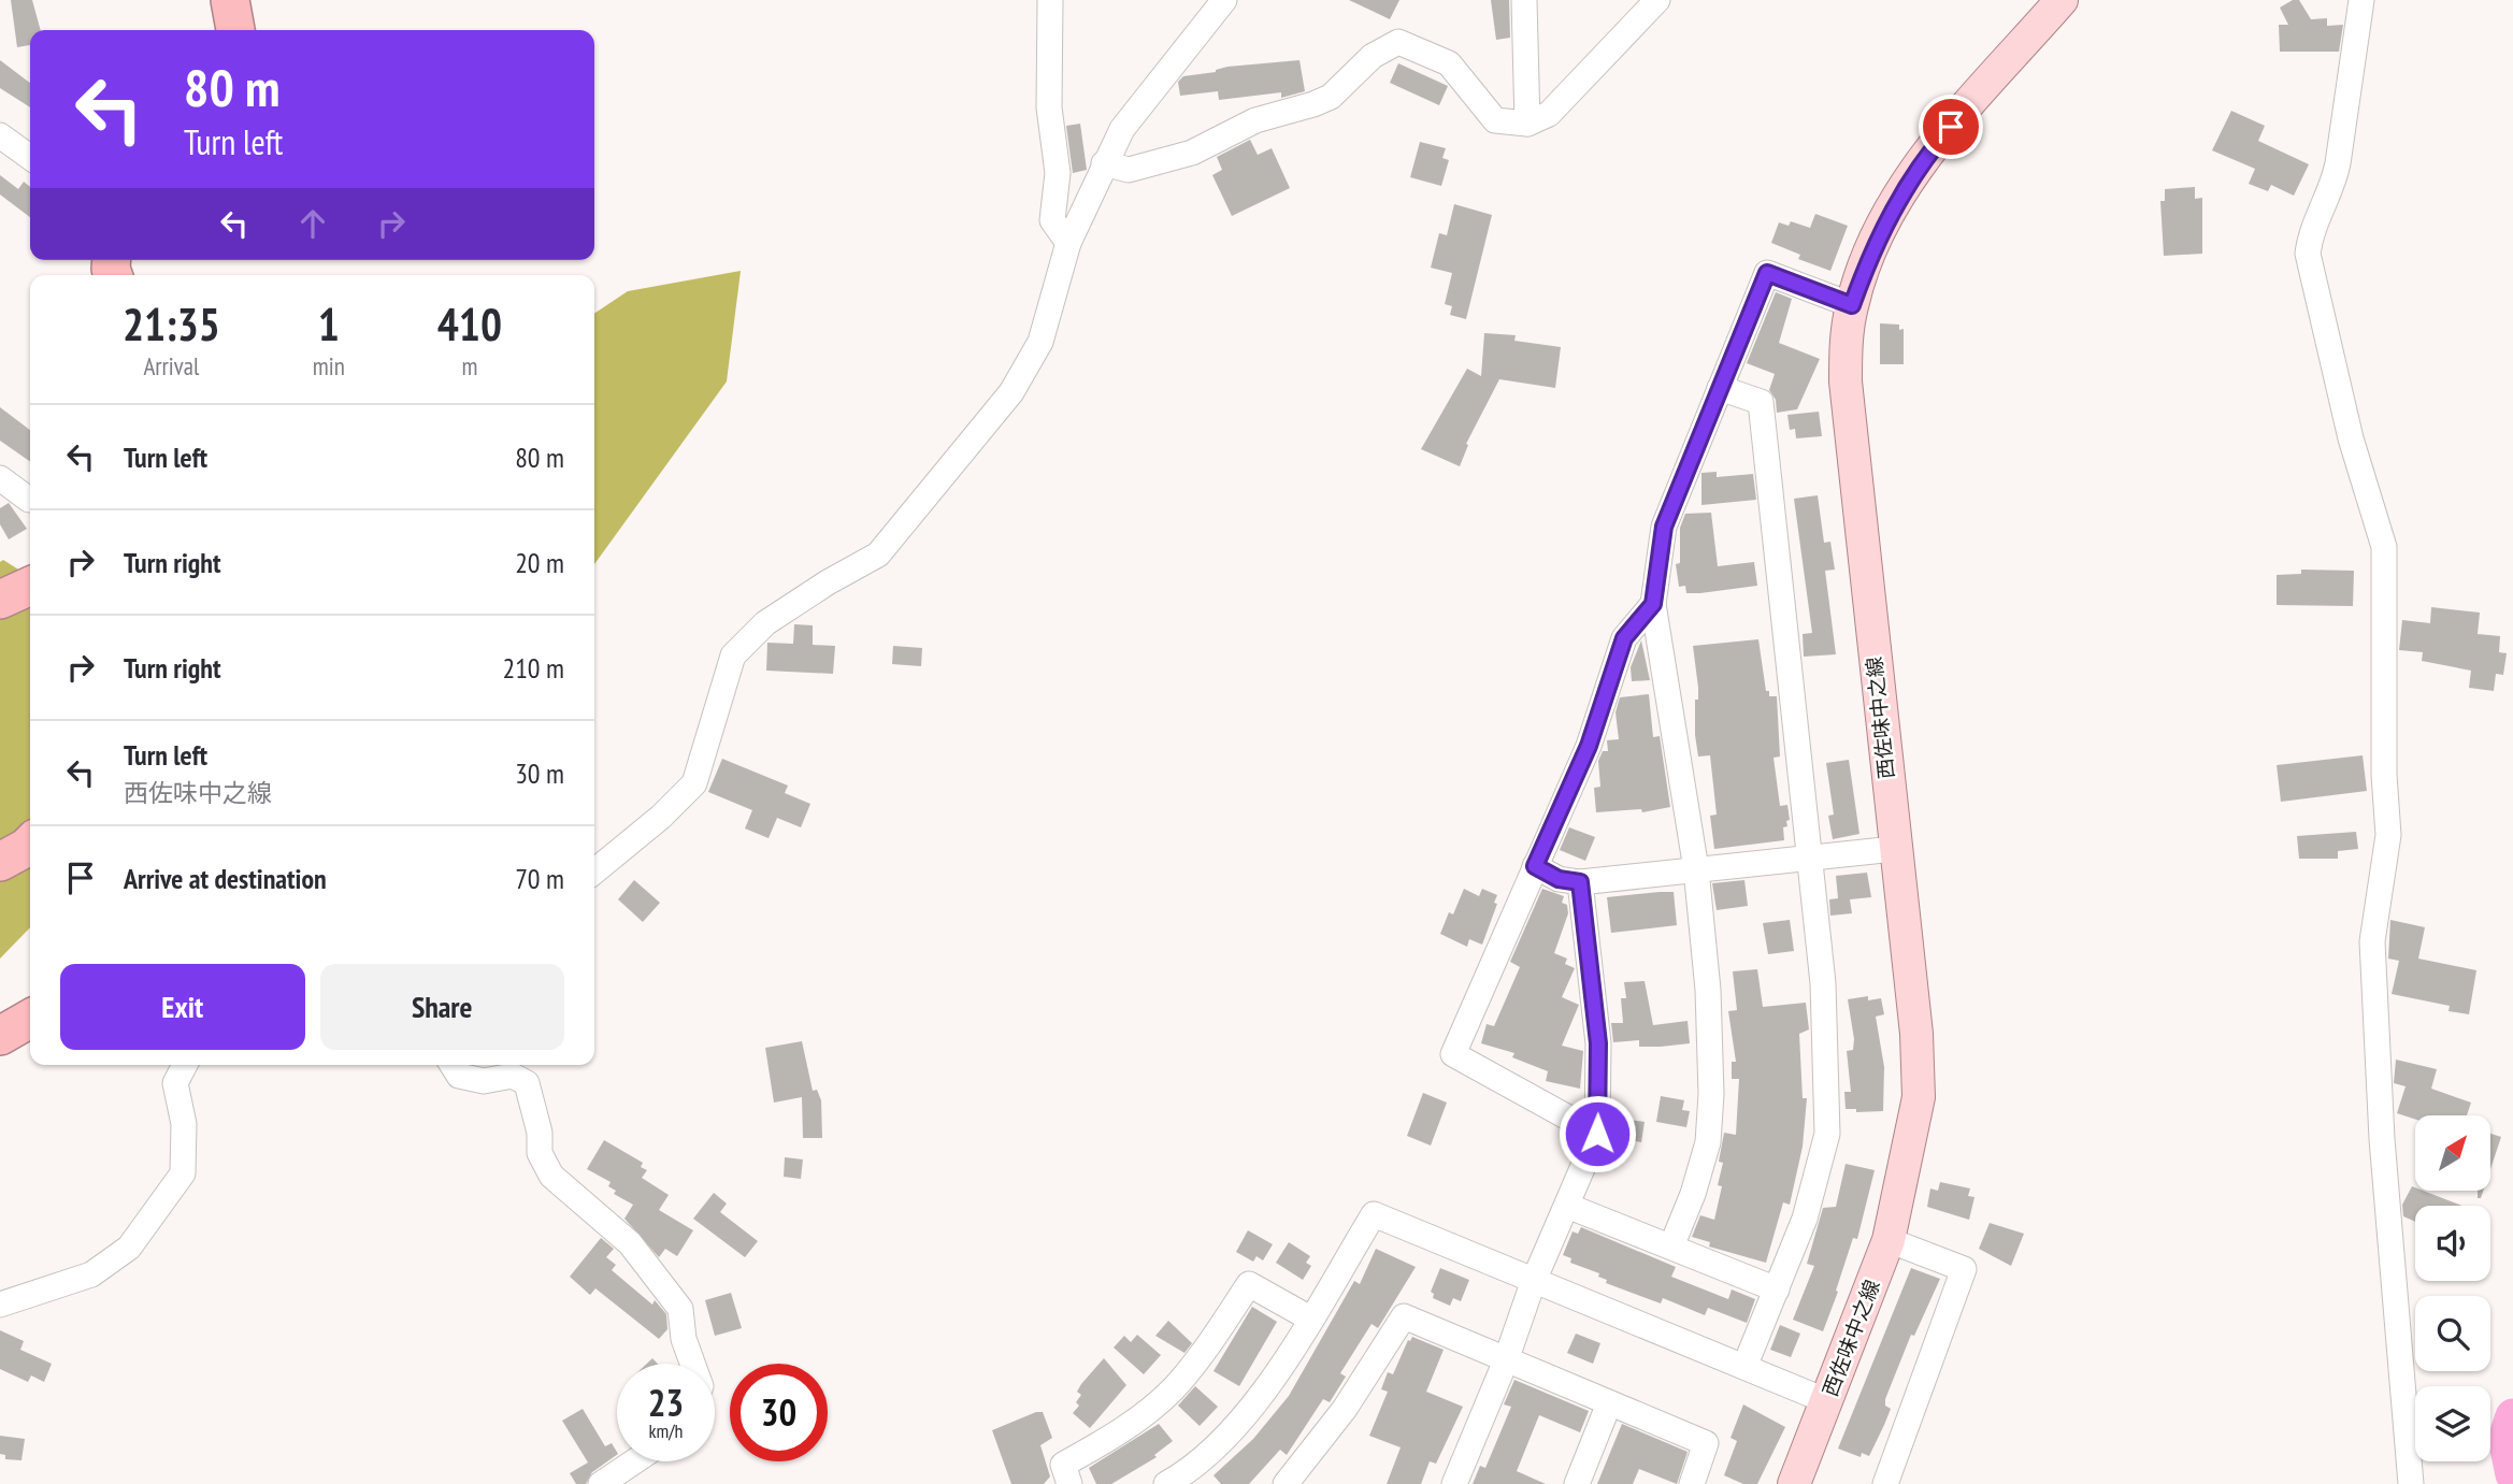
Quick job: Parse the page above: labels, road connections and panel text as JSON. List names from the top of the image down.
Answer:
{
  "streets": {
    "main road": ["西佐味中之線"]
  },
  "north": "top right",
  "page": {
    "turn": ["80 m", "Turn left"],
    "eta": [
      "21:35",
      "Arrival",
      "1",
      "min",
      "410",
      "m"
    ],
    "list": [
      {
        "name": "Turn left",
        "value": "80 m"
      },
      {
        "name": "Turn right",
        "value": "20 m"
      },
      {
        "name": "Turn right",
        "value": "210 m"
      },
      {
        "name": "Turn left",
        "note": "西佐味中之線",
        "value": "30 m"
      },
      {
        "name": "Arrive at destination",
        "value": "70 m"
      }
    ],
    "buttons": ["Exit", "Share"],
    "speed": "23 km/h",
    "limit": "30"
  }
}
